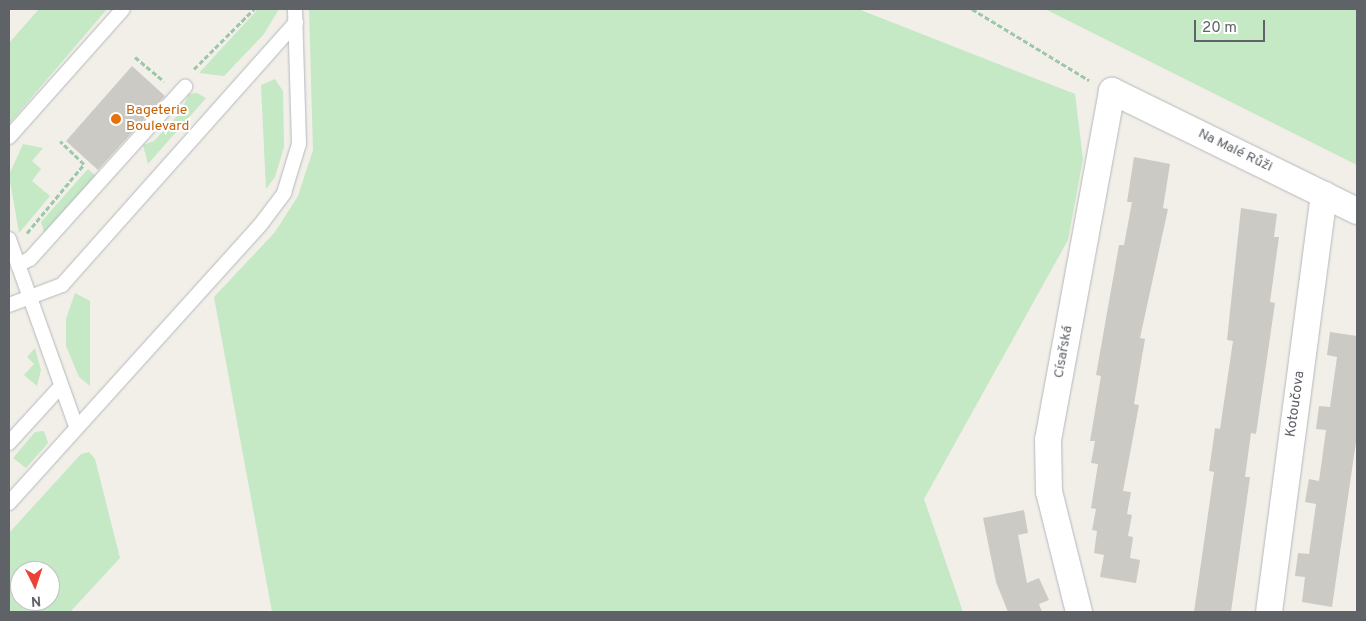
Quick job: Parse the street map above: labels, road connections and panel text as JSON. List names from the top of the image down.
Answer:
{
  "streets": {
    "street": ["Na Malé Růži", "Císařská", "Kotoučova"]
  },
  "crossings": [
    ["Na Malé Růži", "Císařská"],
    ["Na Malé Růži", "Kotoučova"]
  ],
  "places": ["Bageterie Boulevard"],
  "scale_bar": "20 m",
  "north": "bottom"
}
